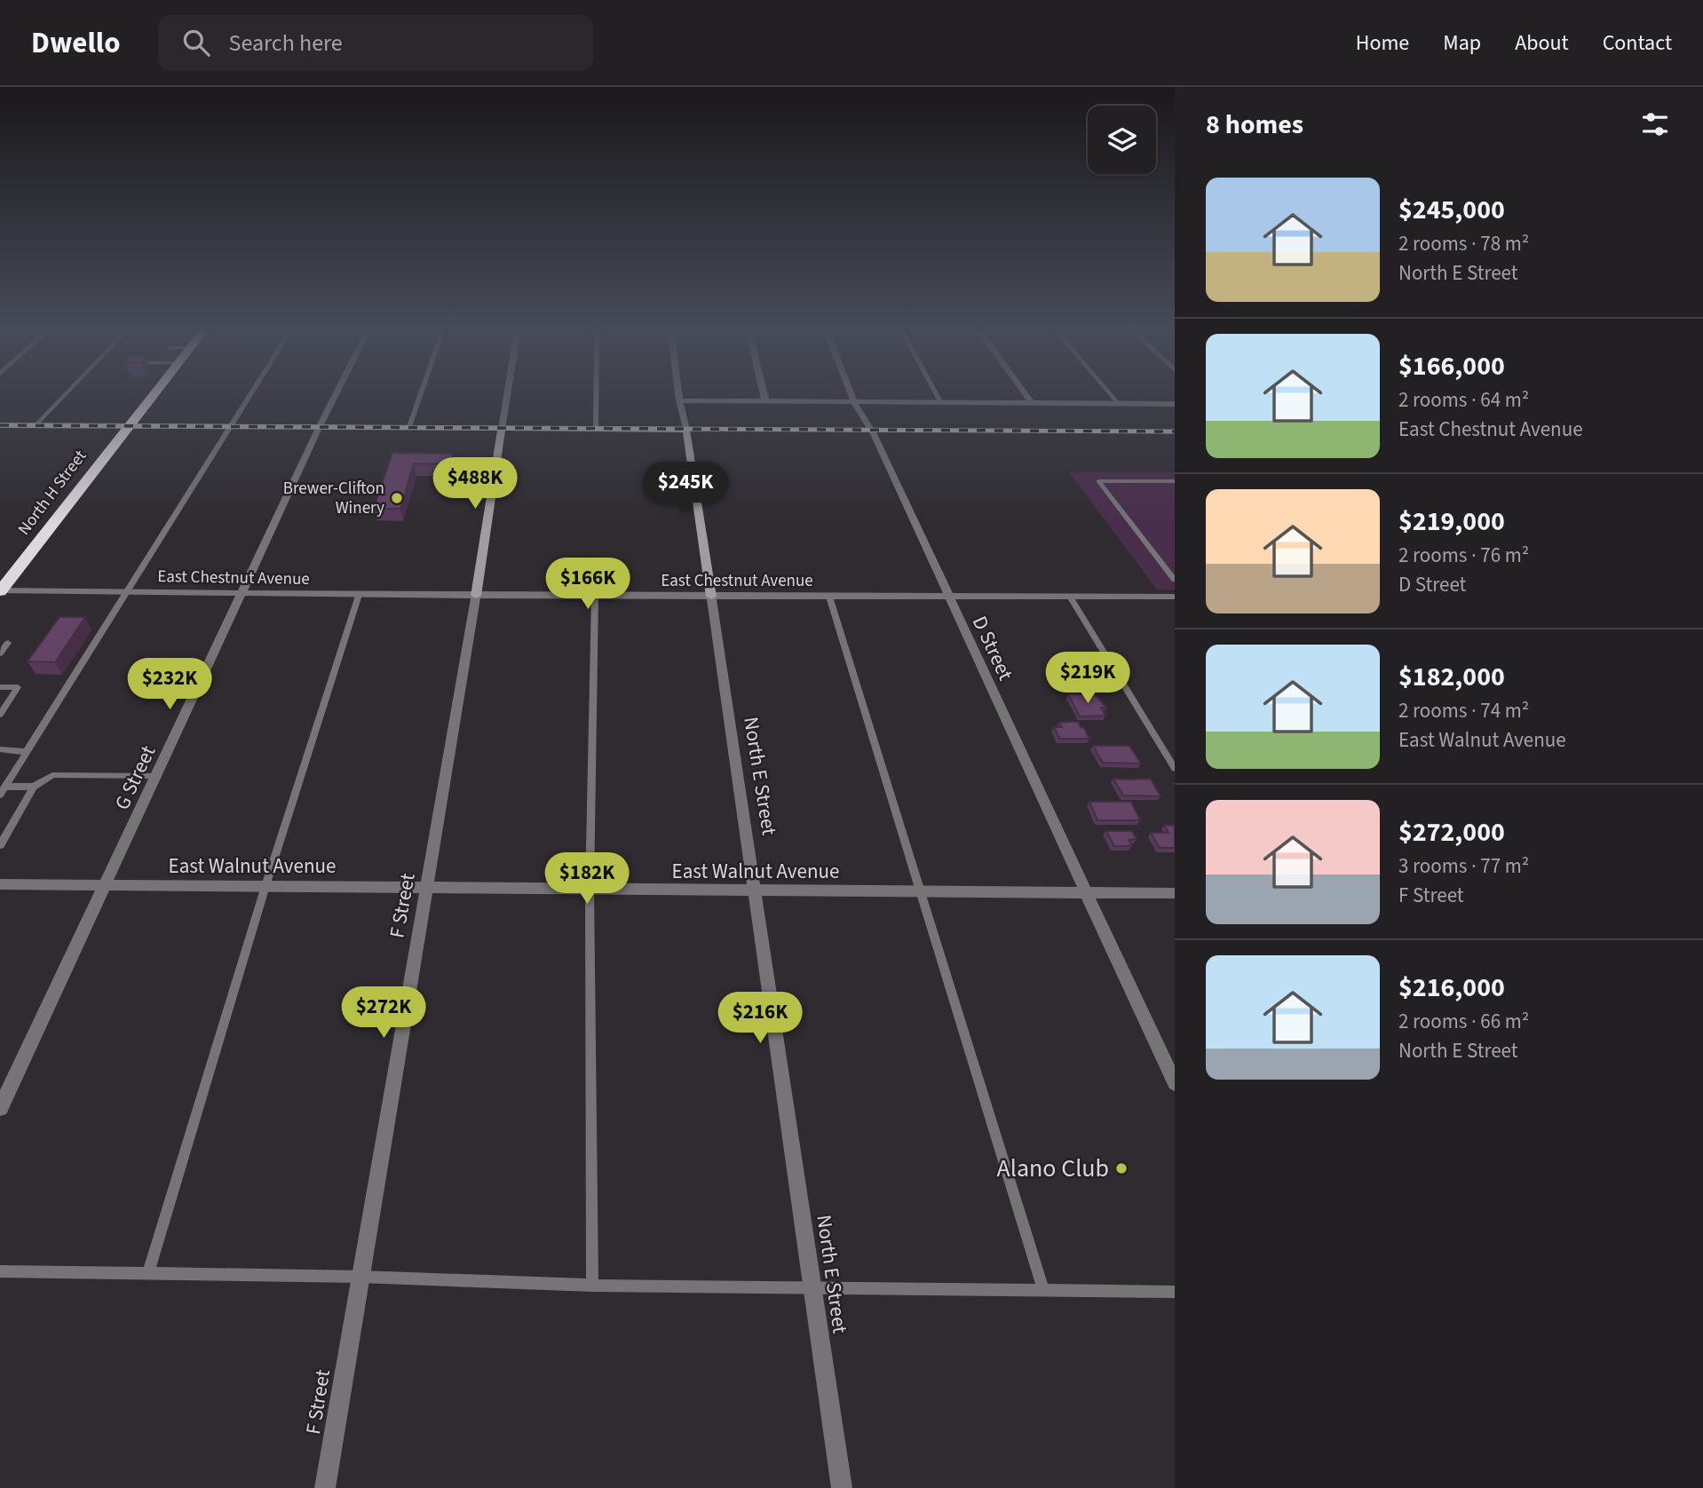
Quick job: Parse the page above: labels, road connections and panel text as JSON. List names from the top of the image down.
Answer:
{
  "streets": {
    "highway": ["North H Street"],
    "street": [
      "East Chestnut Avenue",
      "D Street",
      "North E Street",
      "G Street",
      "East Walnut Avenue",
      "F Street"
    ]
  },
  "crossings": [
    ["North H Street", "East Chestnut Avenue"],
    ["East Chestnut Avenue", "D Street"],
    ["East Chestnut Avenue", "North E Street"],
    ["East Chestnut Avenue", "G Street"],
    ["East Chestnut Avenue", "F Street"],
    ["D Street", "East Walnut Avenue"],
    ["North E Street", "East Walnut Avenue"],
    ["G Street", "East Walnut Avenue"],
    ["East Walnut Avenue", "F Street"]
  ],
  "places": ["Brewer-Clifton Winery", "Alano Club"],
  "page": {
    "header": "Dwello",
    "search": "Search here",
    "nav": [
      "Home",
      "Map",
      "About",
      "Contact"
    ],
    "heading": "8 homes",
    "list": [
      {
        "name": "$245,000",
        "note": "2 rooms · 78 m² · North E Street"
      },
      {
        "name": "$166,000",
        "note": "2 rooms · 64 m² · East Chestnut Avenue"
      },
      {
        "name": "$219,000",
        "note": "2 rooms · 76 m² · D Street"
      },
      {
        "name": "$182,000",
        "note": "2 rooms · 74 m² · East Walnut Avenue"
      },
      {
        "name": "$272,000",
        "note": "3 rooms · 77 m² · F Street"
      },
      {
        "name": "$216,000",
        "note": "2 rooms · 66 m² · North E Street"
      }
    ],
    "price": [
      "$488K",
      "$245K",
      "$166K",
      "$219K",
      "$232K",
      "$182K",
      "$272K",
      "$216K"
    ]
  }
}
